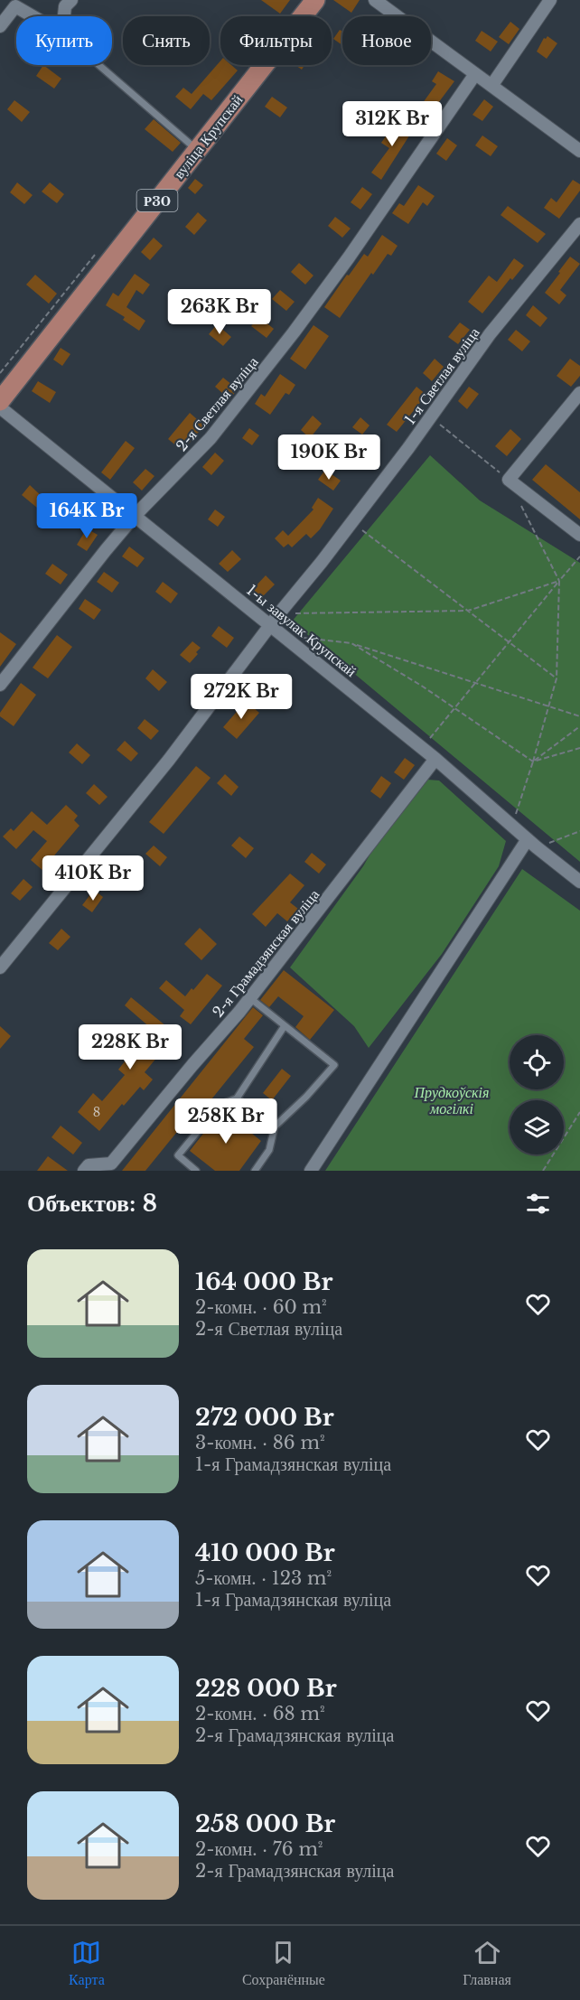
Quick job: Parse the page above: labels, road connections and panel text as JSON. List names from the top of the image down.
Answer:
{
  "streets": {
    "main road": ["вуліца Крупскай", "Р30"],
    "street": [
      "1-я Светлая вуліца",
      "2-я Светлая вуліца",
      "1-ы завулак Крупскай",
      "2-я Грамадзянская вуліца"
    ]
  },
  "crossings": [
    ["1-я Светлая вуліца", "1-ы завулак Крупскай"],
    ["2-я Светлая вуліца", "1-ы завулак Крупскай"],
    ["1-ы завулак Крупскай", "2-я Грамадзянская вуліца"]
  ],
  "parks": ["Прудкоўскія могілкі"],
  "house_numbers": ["8"],
  "page": {
    "chip": [
      "Купить",
      "Снять",
      "Фильтры",
      "Новое"
    ],
    "price": [
      "312K Br",
      "263K Br",
      "190K Br",
      "164K Br",
      "272K Br",
      "410K Br",
      "228K Br",
      "258K Br"
    ],
    "heading": "Объектов: 8",
    "list": [
      {
        "name": "164 000 Br",
        "note": "2-комн. · 60 m² · 2-я Светлая вуліца"
      },
      {
        "name": "272 000 Br",
        "note": "3-комн. · 86 m² · 1-я Грамадзянская вуліца"
      },
      {
        "name": "410 000 Br",
        "note": "5-комн. · 123 m² · 1-я Грамадзянская вуліца"
      },
      {
        "name": "228 000 Br",
        "note": "2-комн. · 68 m² · 2-я Грамадзянская вуліца"
      },
      {
        "name": "258 000 Br",
        "note": "2-комн. · 76 m² · 2-я Грамадзянская вуліца"
      }
    ],
    "tabs": ["Карта", "Сохранённые", "Главная"]
  }
}
